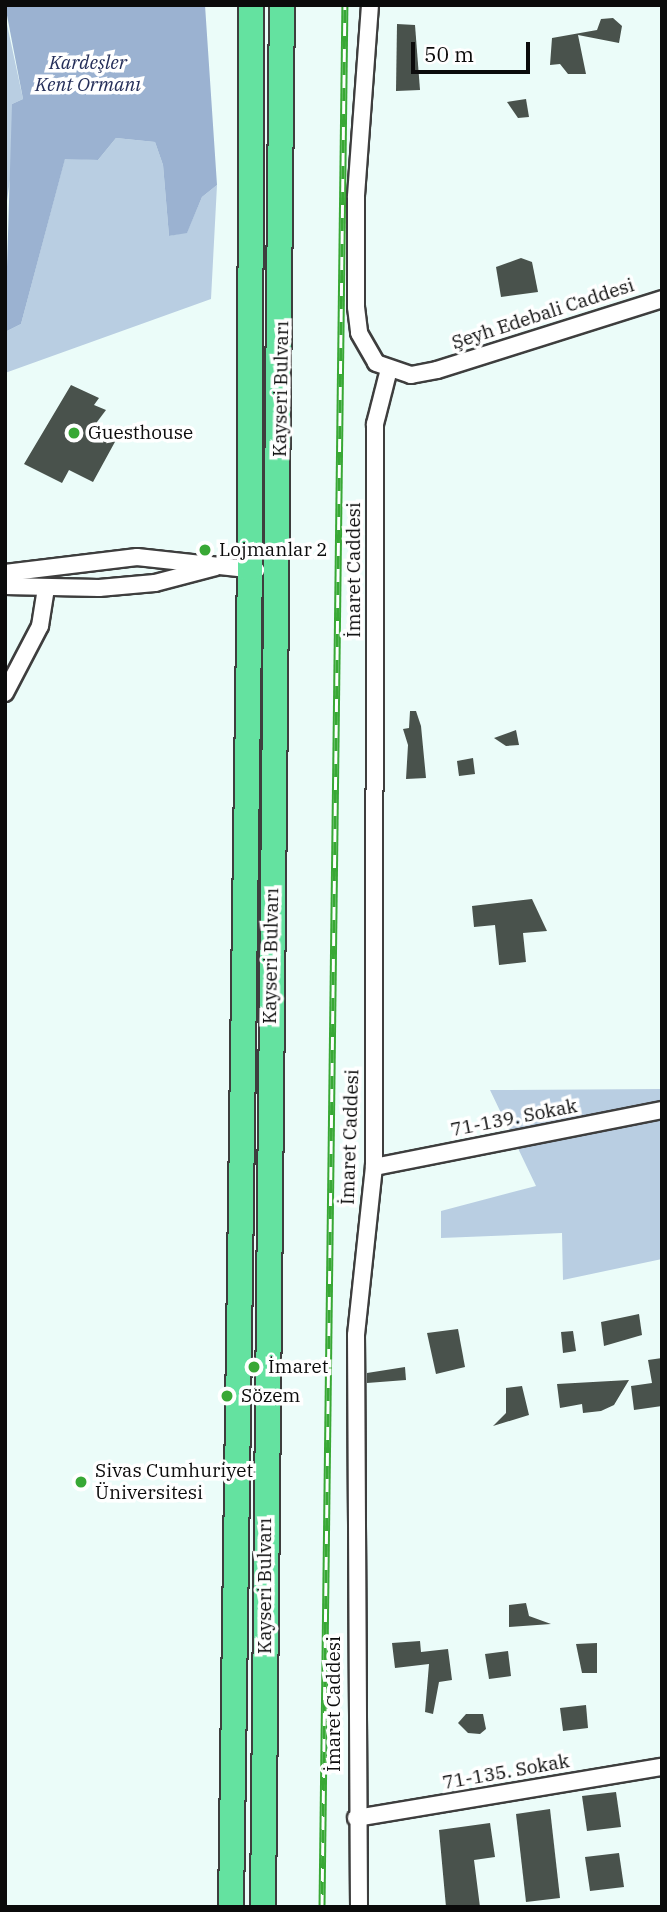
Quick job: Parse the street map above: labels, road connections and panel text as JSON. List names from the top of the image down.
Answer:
{
  "streets": {
    "highway": ["Kayseri Bulvarı"],
    "street": [
      "Şeyh Edebali Caddesi",
      "İmaret Caddesi",
      "71-139. Sokak",
      "71-135. Sokak"
    ]
  },
  "crossings": [
    ["Şeyh Edebali Caddesi", "İmaret Caddesi"],
    ["İmaret Caddesi", "71-139. Sokak"],
    ["İmaret Caddesi", "71-135. Sokak"]
  ],
  "parks": ["Kardeşler Kent Ormanı"],
  "places": [
    "Guesthouse",
    "Lojmanlar 2",
    "İmaret",
    "Sözem",
    "Sivas Cumhuriyet Üniversitesi"
  ],
  "scale_bar": "50 m"
}
